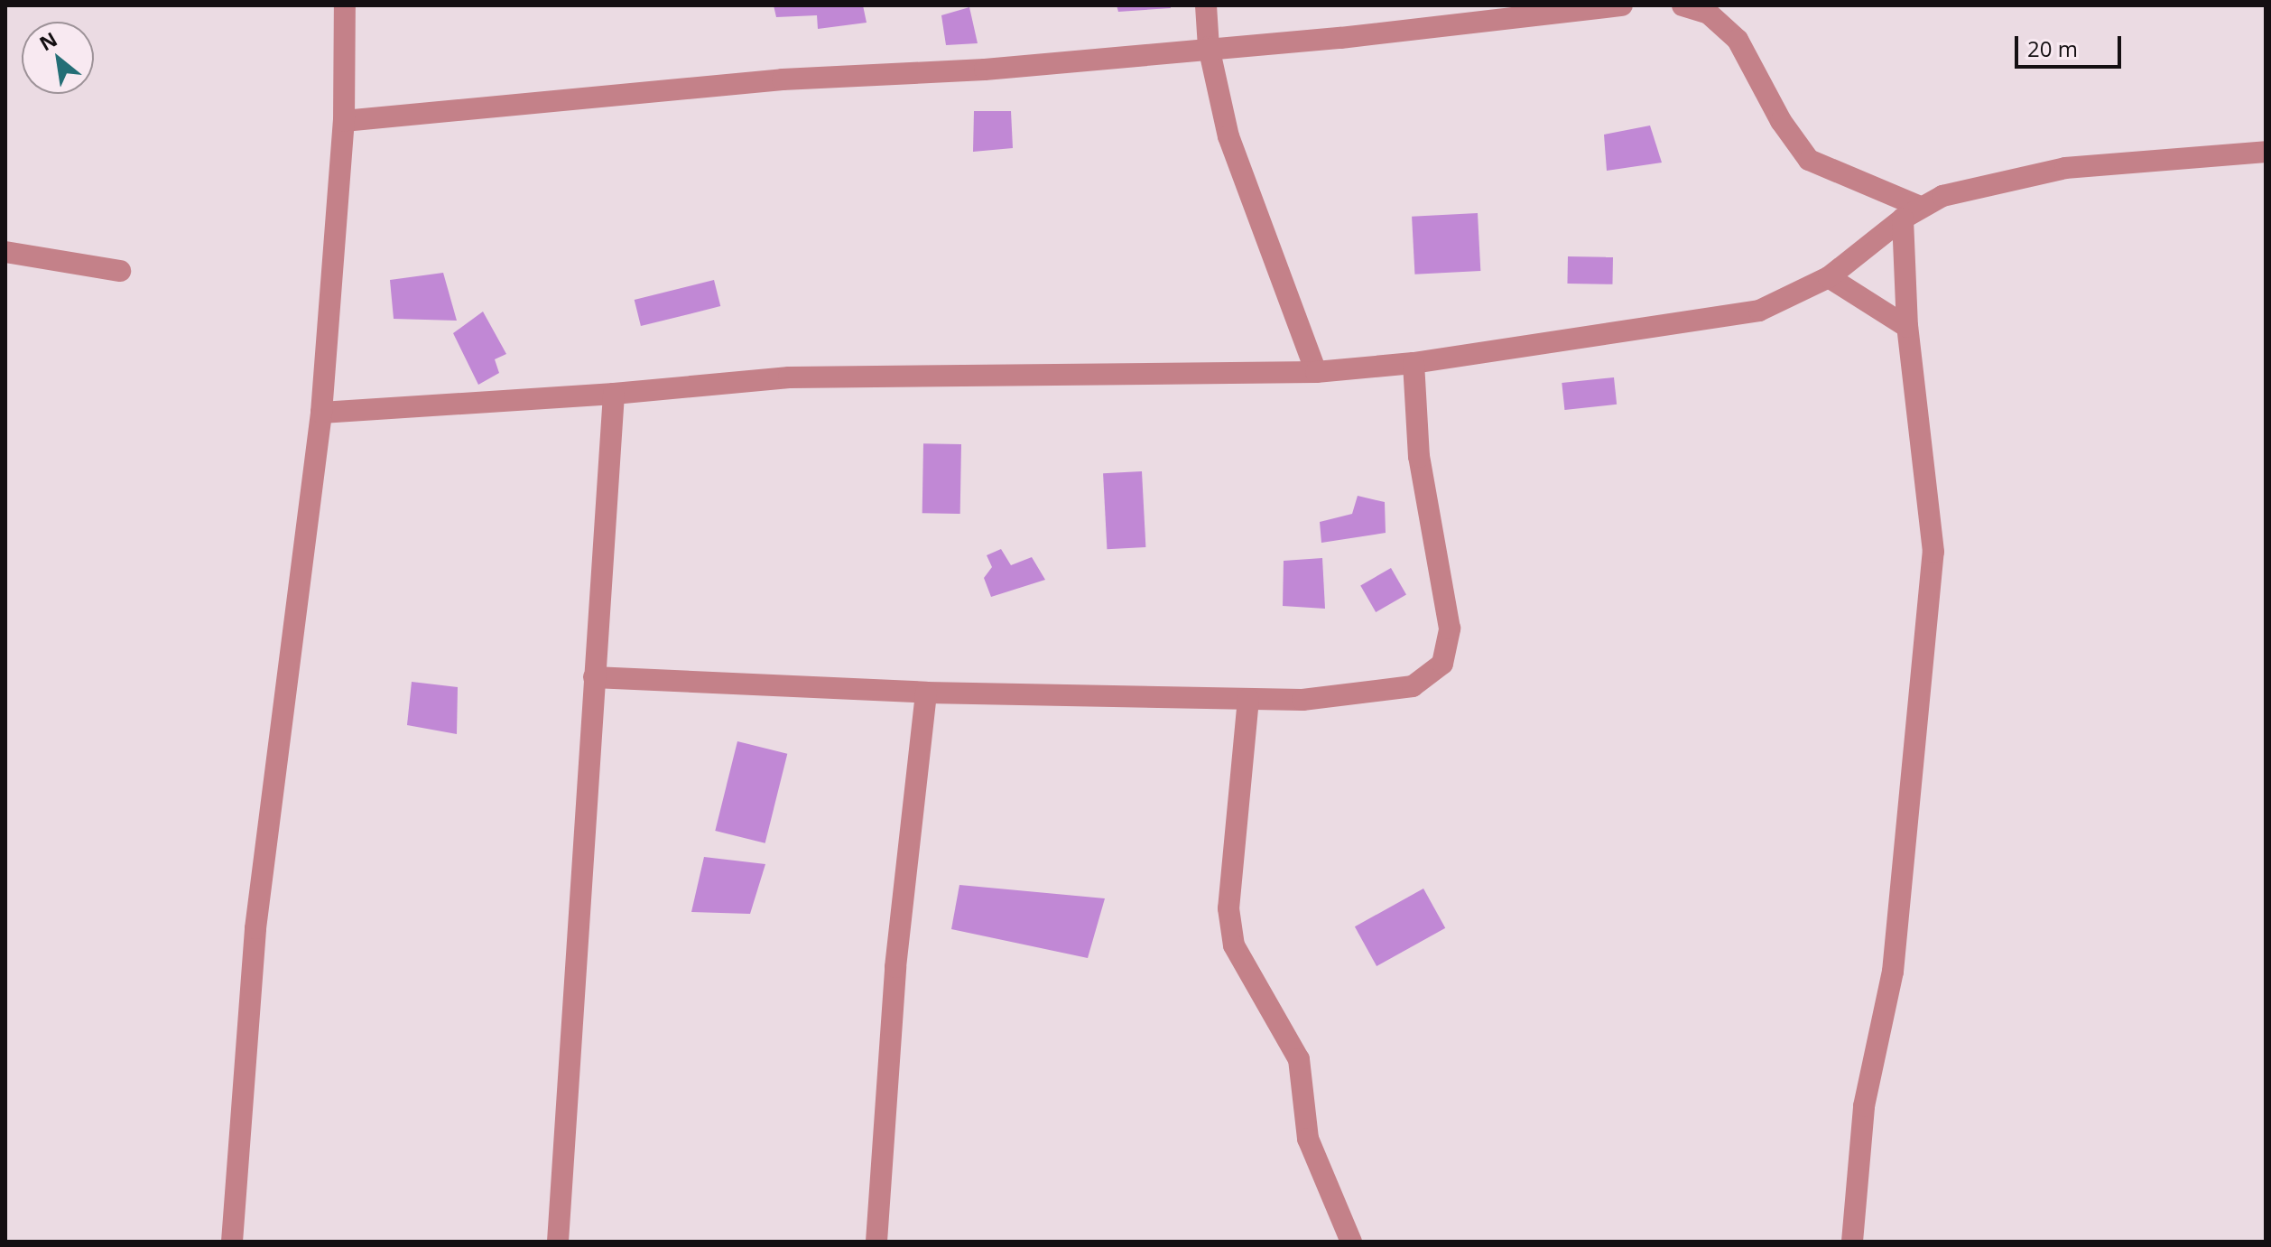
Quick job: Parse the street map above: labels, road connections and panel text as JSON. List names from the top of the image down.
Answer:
{
  "scale_bar": "20 m",
  "north": "top left"
}
